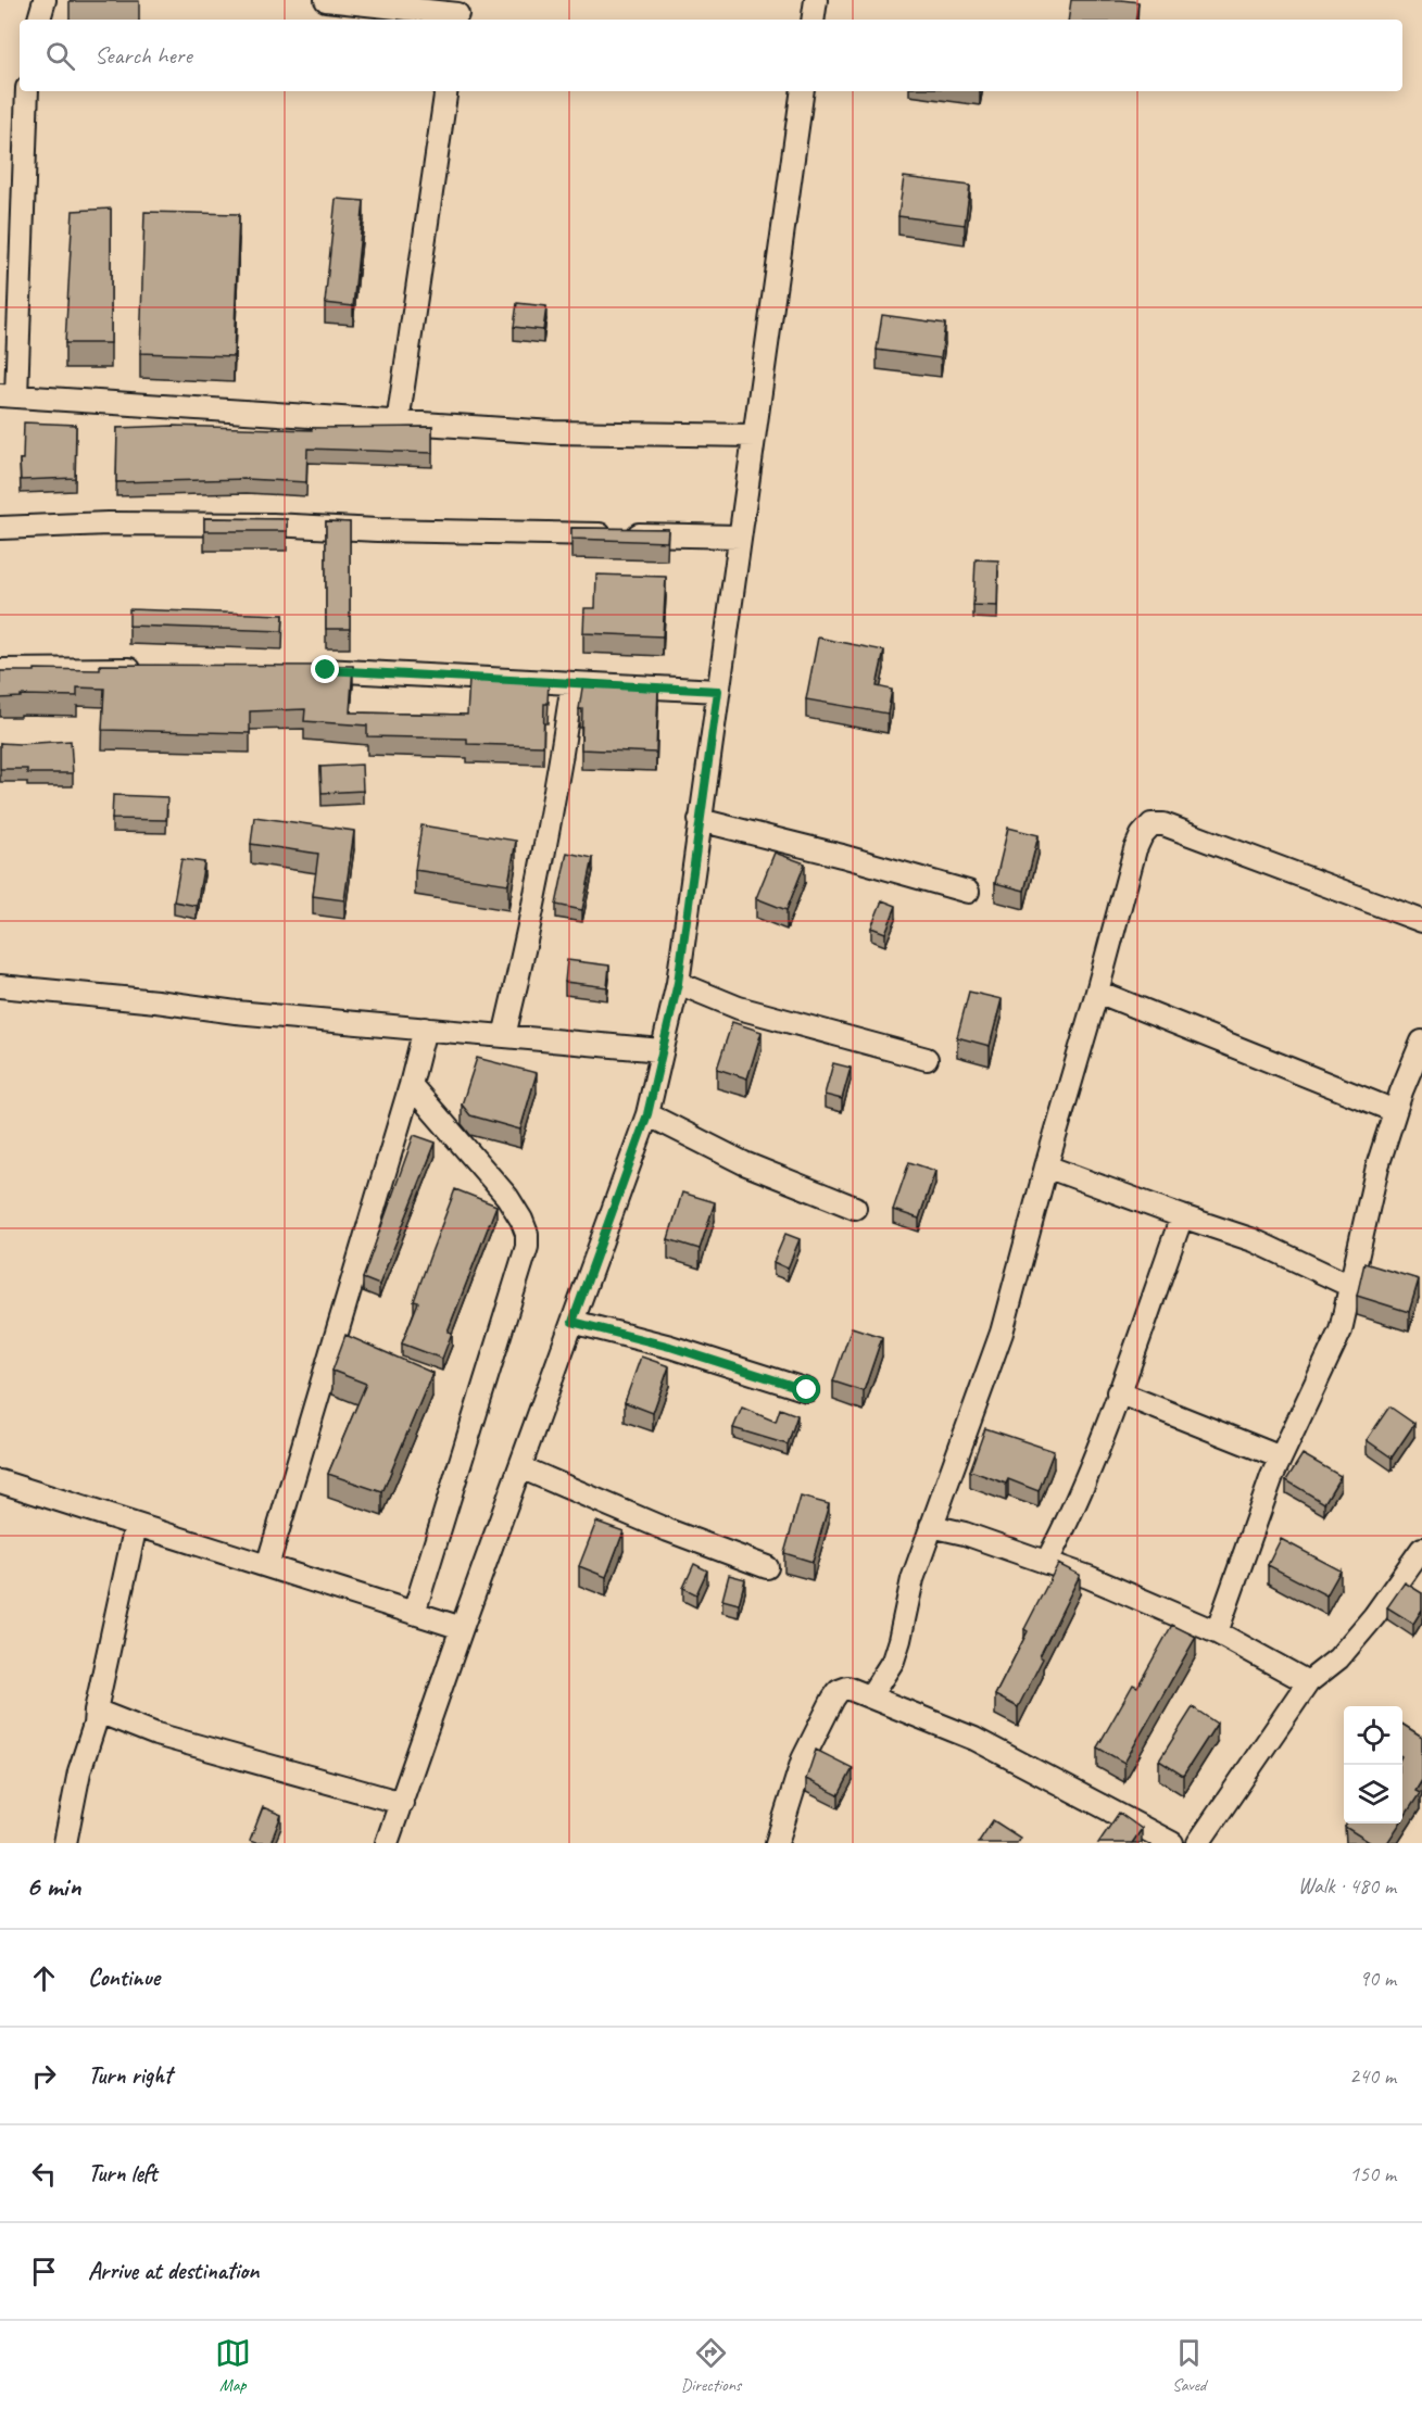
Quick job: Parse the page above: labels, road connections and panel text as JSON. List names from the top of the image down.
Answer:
{
  "page": {
    "search": "Search here",
    "heading": ["6 min", "Walk · 480 m"],
    "list": [
      ["Continue", "90 m"],
      ["Turn right", "240 m"],
      ["Turn left", "150 m"],
      "Arrive at destination"
    ],
    "nav": ["Map", "Directions", "Saved"]
  }
}
